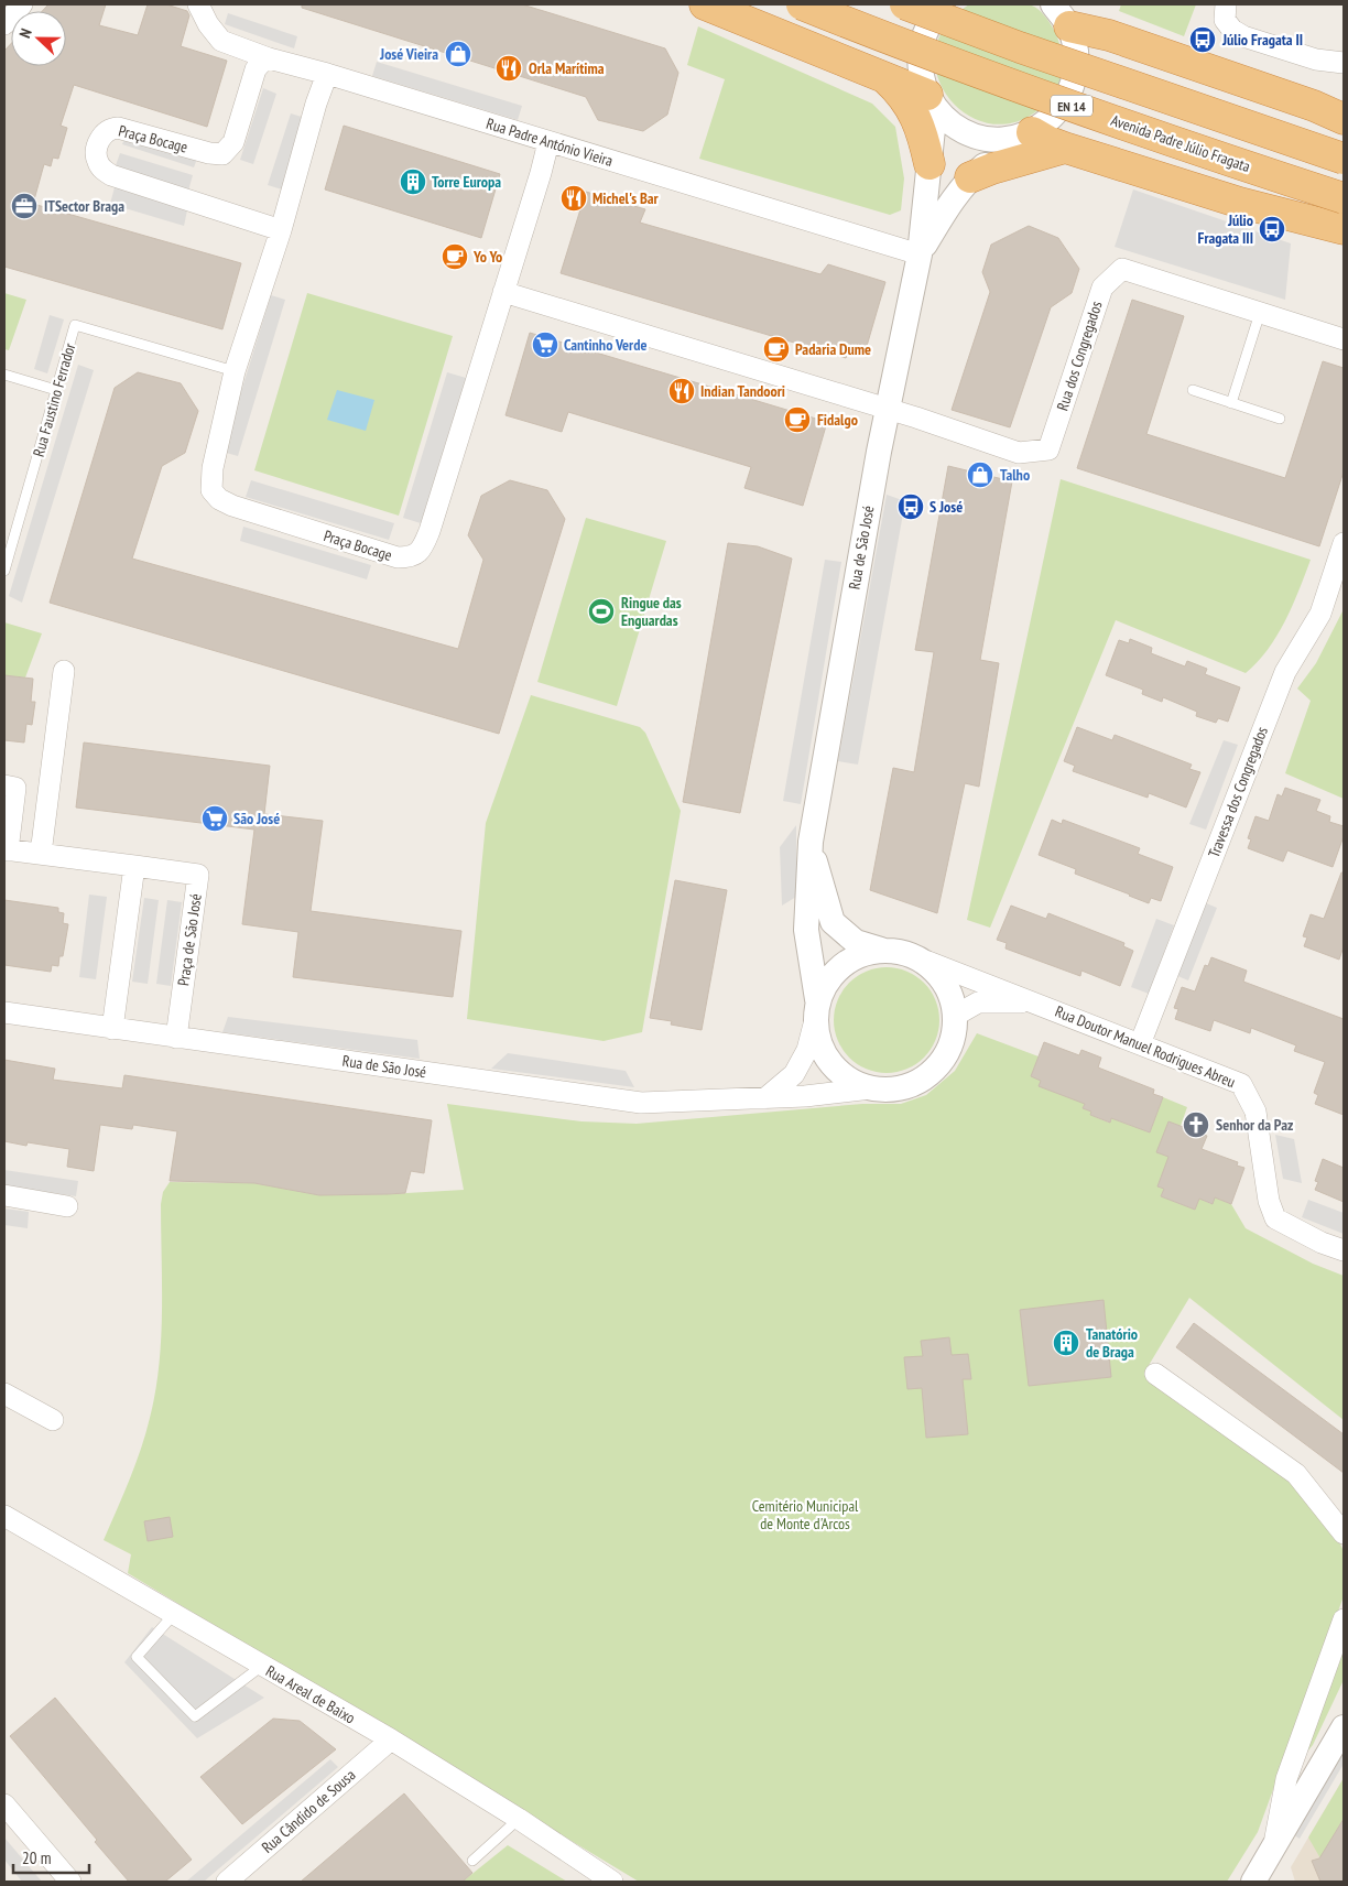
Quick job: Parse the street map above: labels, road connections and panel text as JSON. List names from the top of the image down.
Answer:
{
  "streets": {
    "highway": ["EN 14", "Avenida Padre Júlio Fragata"],
    "street": [
      "Praça Bocage",
      "Rua Padre António Vieira",
      "Rua dos Congregados",
      "Rua de São José",
      "Travessa dos Congregados",
      "Praça de São José",
      "Rua Doutor Manuel Rodrigues Abreu",
      "Rua Areal de Baixo",
      "Rua Cândido de Sousa"
    ],
    "lane": ["Rua Faustino Ferrador"]
  },
  "crossings": [
    ["Praça Bocage", "Rua Padre António Vieira"],
    ["Praça Bocage", "Rua Faustino Ferrador"],
    ["Rua Padre António Vieira", "Rua de São José"],
    ["Rua dos Congregados", "Rua de São José"],
    ["Rua de São José", "Praça de São José"],
    ["Rua de São José", "Rua Doutor Manuel Rodrigues Abreu"],
    ["Travessa dos Congregados", "Rua Doutor Manuel Rodrigues Abreu"],
    ["Rua Areal de Baixo", "Rua Cândido de Sousa"]
  ],
  "parks": ["Cemitério Municipal de Monte d'Arcos"],
  "places": {
    "bus stop": ["Júlio Fragata II", "Júlio Fragata III", "S José"],
    "shop": ["José Vieira", "Talho"],
    "restaurant": ["Orla Marítima", "Michel's Bar", "Indian Tandoori"],
    "building": ["Torre Europa", "Tanatório de Braga"],
    "office": ["ITSector Braga"],
    "cafe": ["Yo Yo", "Padaria Dume", "Fidalgo"],
    "supermarket": ["Cantinho Verde", "São José"],
    "sports": ["Ringue das Enguardas"],
    "church": ["Senhor da Paz"]
  },
  "scale_bar": "20 m",
  "north": "left"
}
